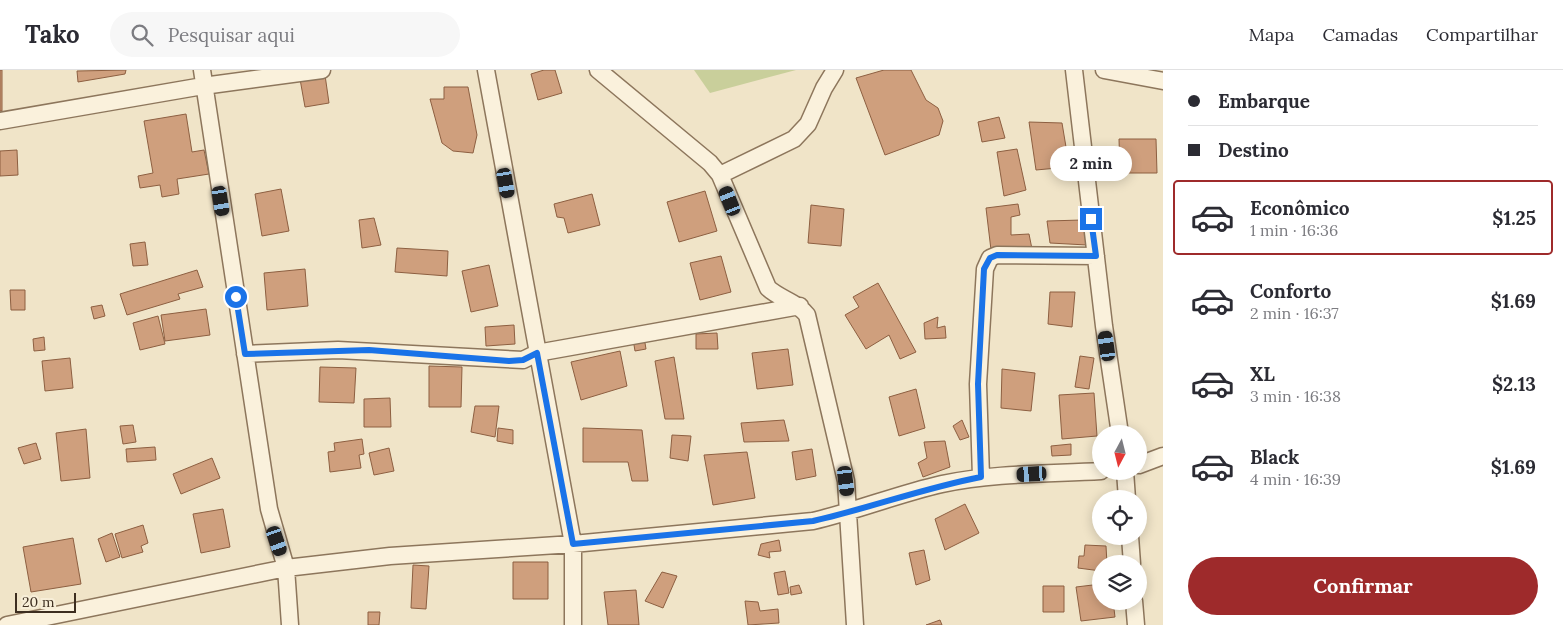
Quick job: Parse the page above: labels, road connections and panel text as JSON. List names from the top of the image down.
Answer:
{
  "scale_bar": "20 m",
  "north": "bottom",
  "page": {
    "header": "Tako",
    "search": "Pesquisar aqui",
    "nav": ["Mapa", "Camadas", "Compartilhar"],
    "banner": ["Embarque", "Destino"],
    "bubble": "2 min",
    "list": [
      {
        "name": "Econômico",
        "note": "1 min · 16:36",
        "value": "$1.25"
      },
      {
        "name": "Conforto",
        "note": "2 min · 16:37",
        "value": "$1.69"
      },
      {
        "name": "XL",
        "note": "3 min · 16:38",
        "value": "$2.13"
      },
      {
        "name": "Black",
        "note": "4 min · 16:39",
        "value": "$1.69"
      }
    ],
    "buttons": "Confirmar",
    "scale": "20 m"
  }
}
